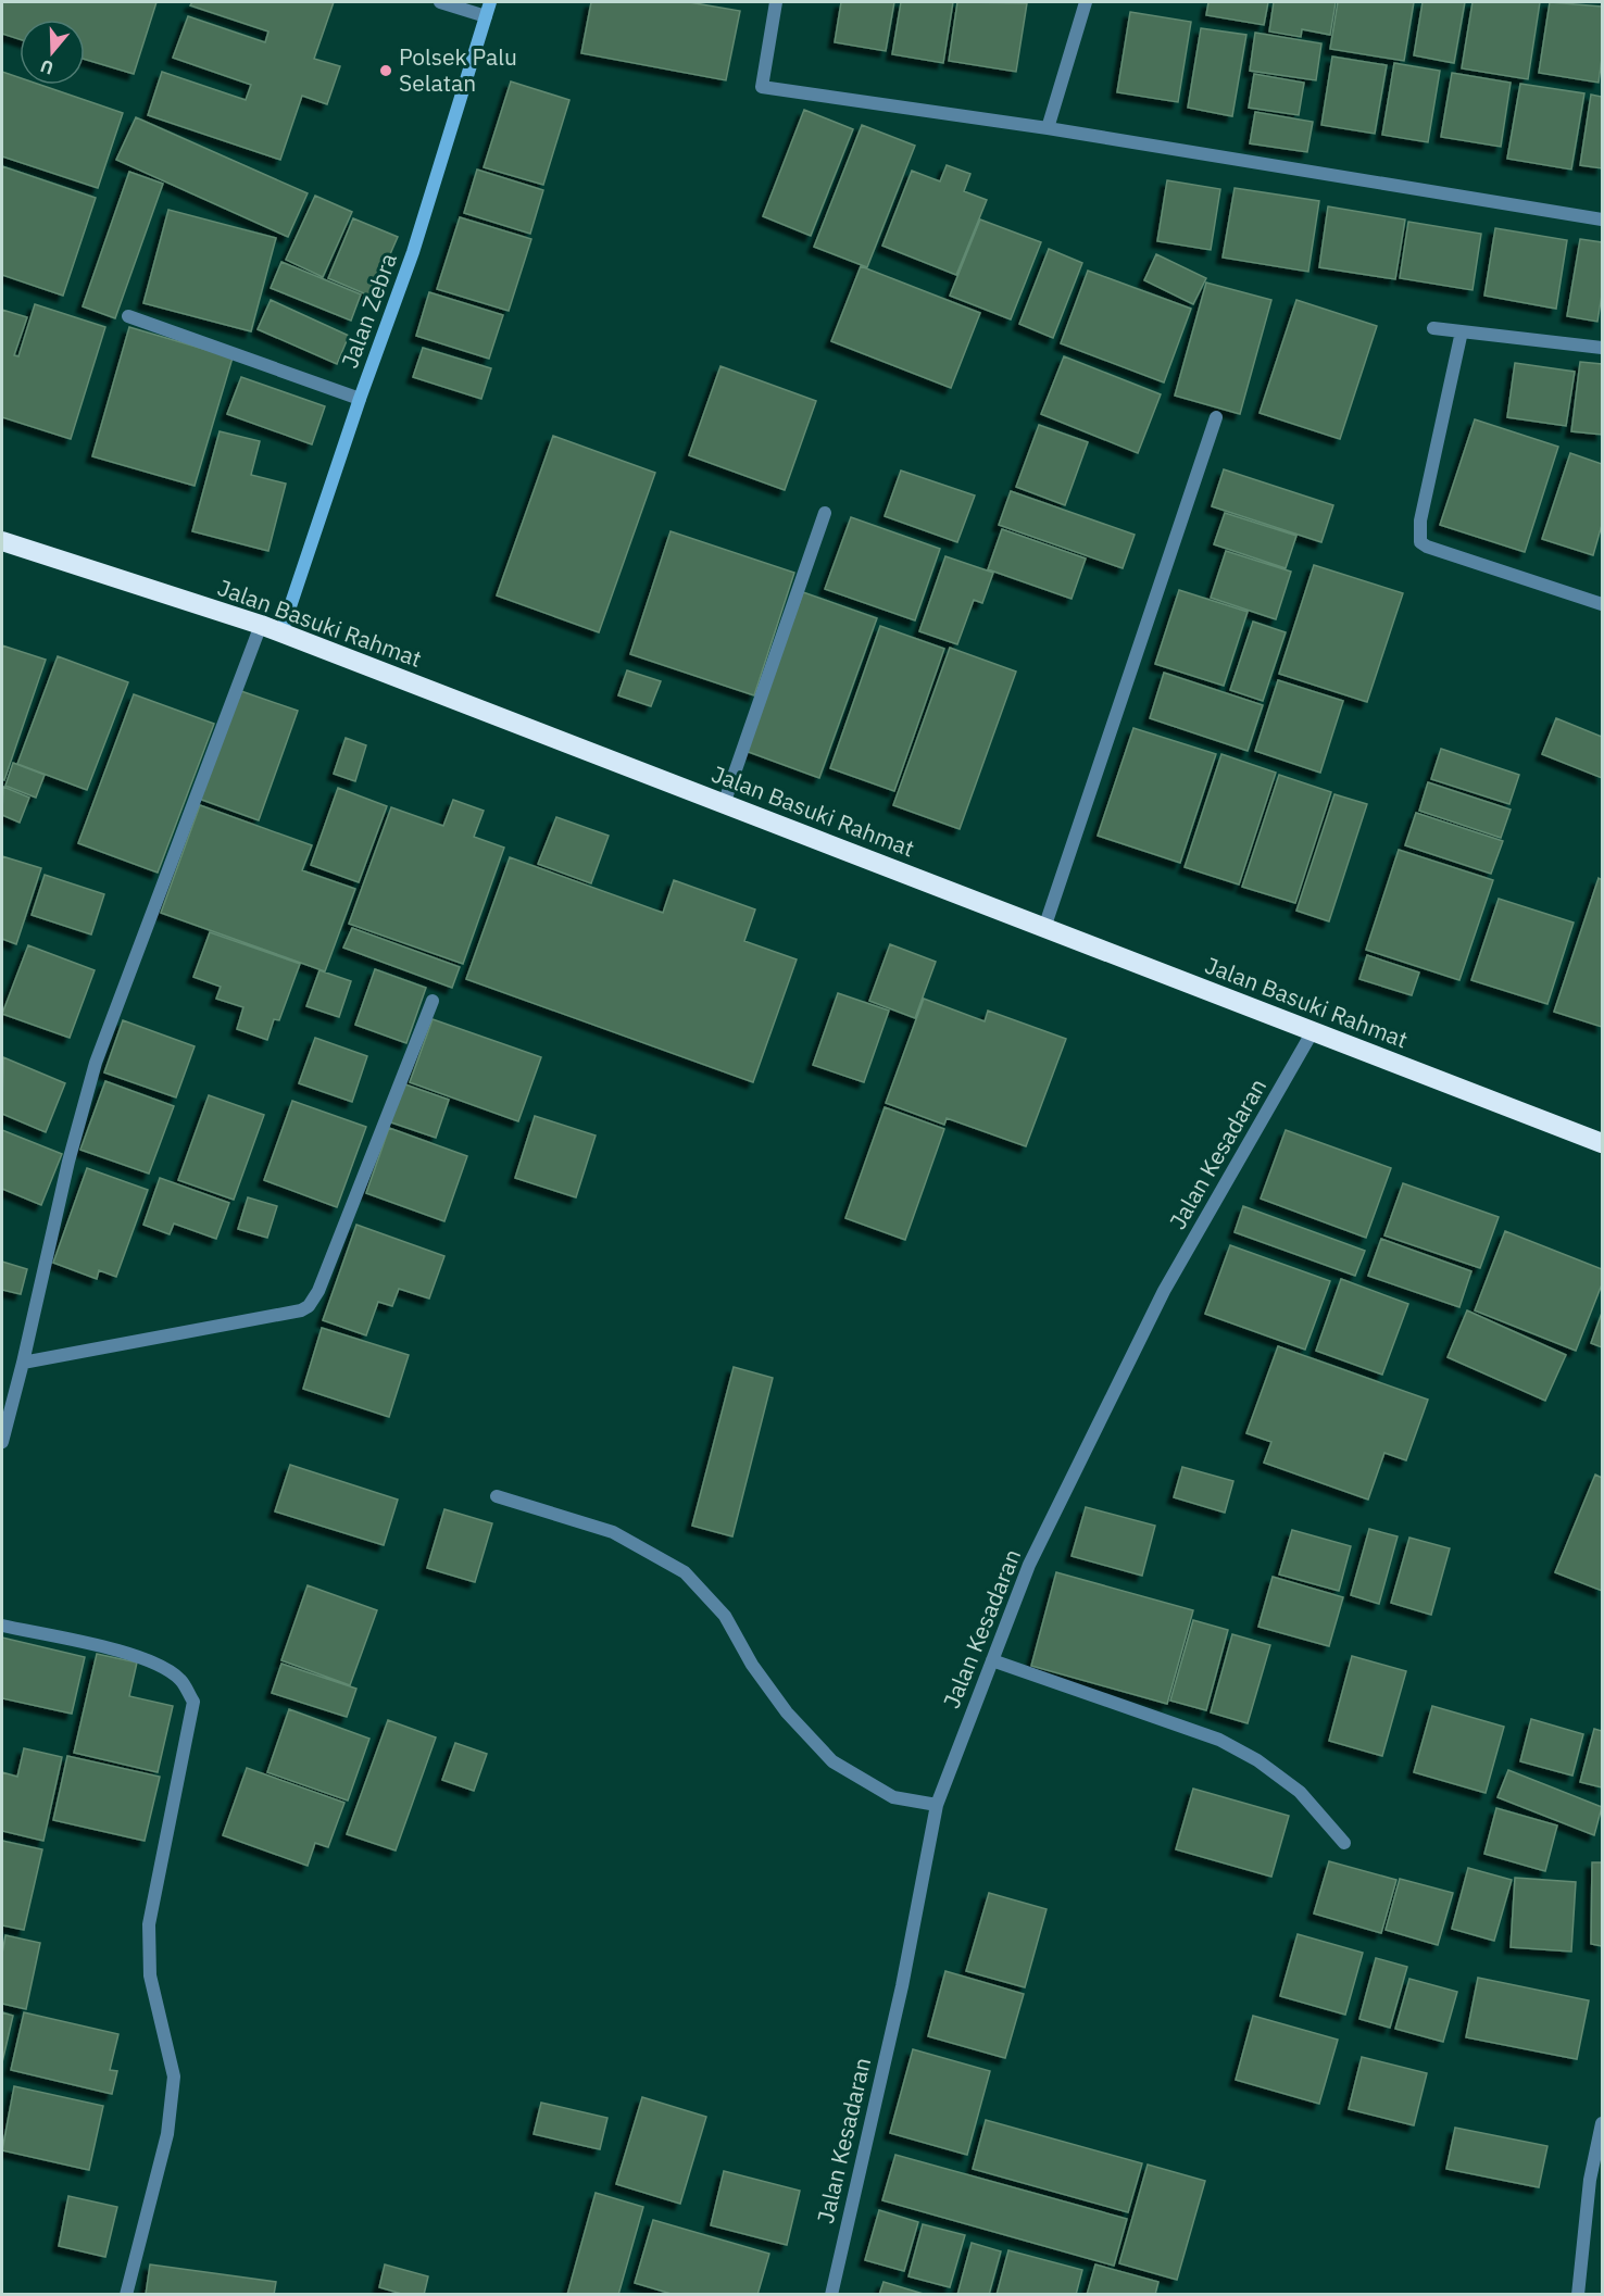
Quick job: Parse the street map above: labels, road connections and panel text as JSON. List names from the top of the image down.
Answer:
{
  "streets": {
    "highway": ["Jalan Basuki Rahmat"],
    "street": ["Jalan Zebra", "Jalan Kesadaran"]
  },
  "crossings": [
    ["Jalan Zebra", "Jalan Basuki Rahmat"],
    ["Jalan Basuki Rahmat", "Jalan Kesadaran"]
  ],
  "places": ["Polsek Palu Selatan"],
  "north": "bottom"
}
